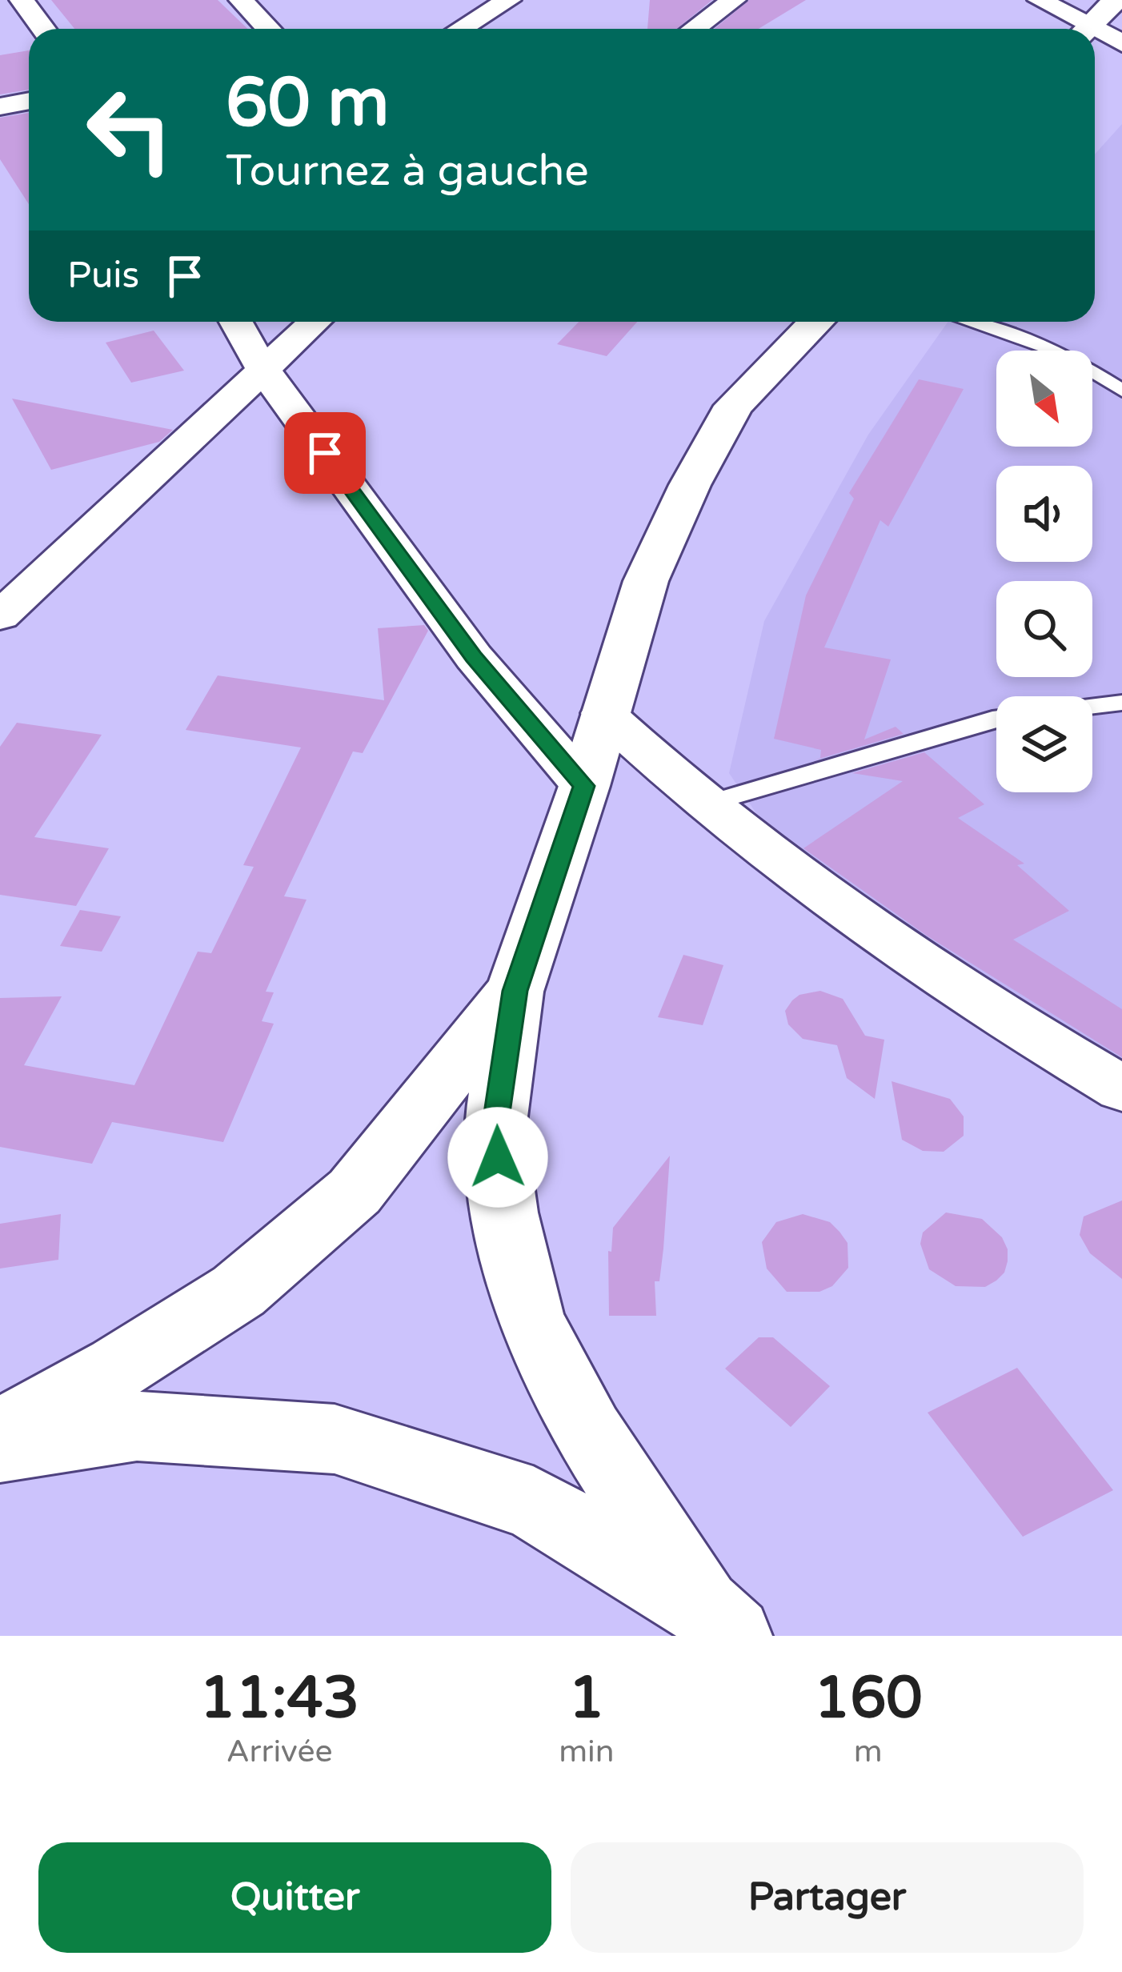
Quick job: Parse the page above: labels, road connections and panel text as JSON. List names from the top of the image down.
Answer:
{
  "north": "bottom right",
  "page": {
    "turn": ["60 m", "Tournez à gauche"],
    "then": "Puis",
    "eta": [
      "11:43",
      "Arrivée",
      "1",
      "min",
      "160",
      "m"
    ],
    "buttons": ["Quitter", "Partager"]
  }
}
